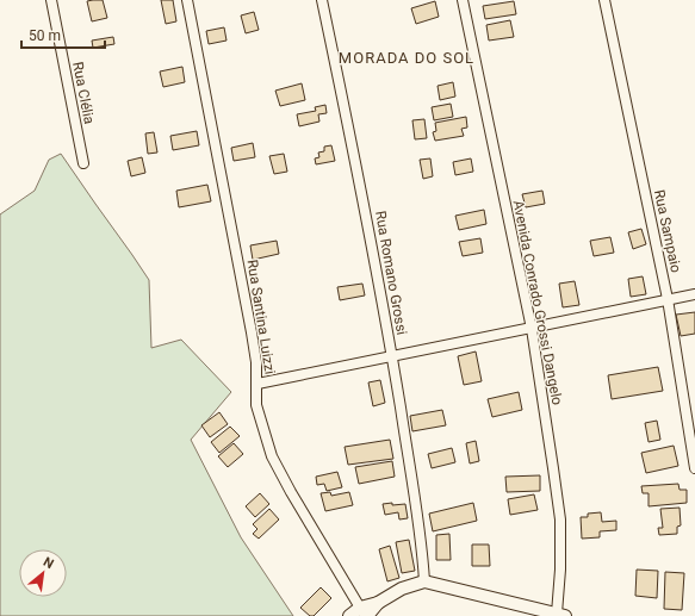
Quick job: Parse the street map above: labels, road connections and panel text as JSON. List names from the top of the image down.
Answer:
{
  "streets": {
    "street": [
      "Rua Clélia",
      "Rua Sampaio",
      "Rua Romano Grossi",
      "Avenida Conrado Grossi Dangelo",
      "Rua Santina Luizzi"
    ]
  },
  "districts": ["MORADA DO SOL"],
  "scale_bar": "50 m",
  "north": "top right"
}
